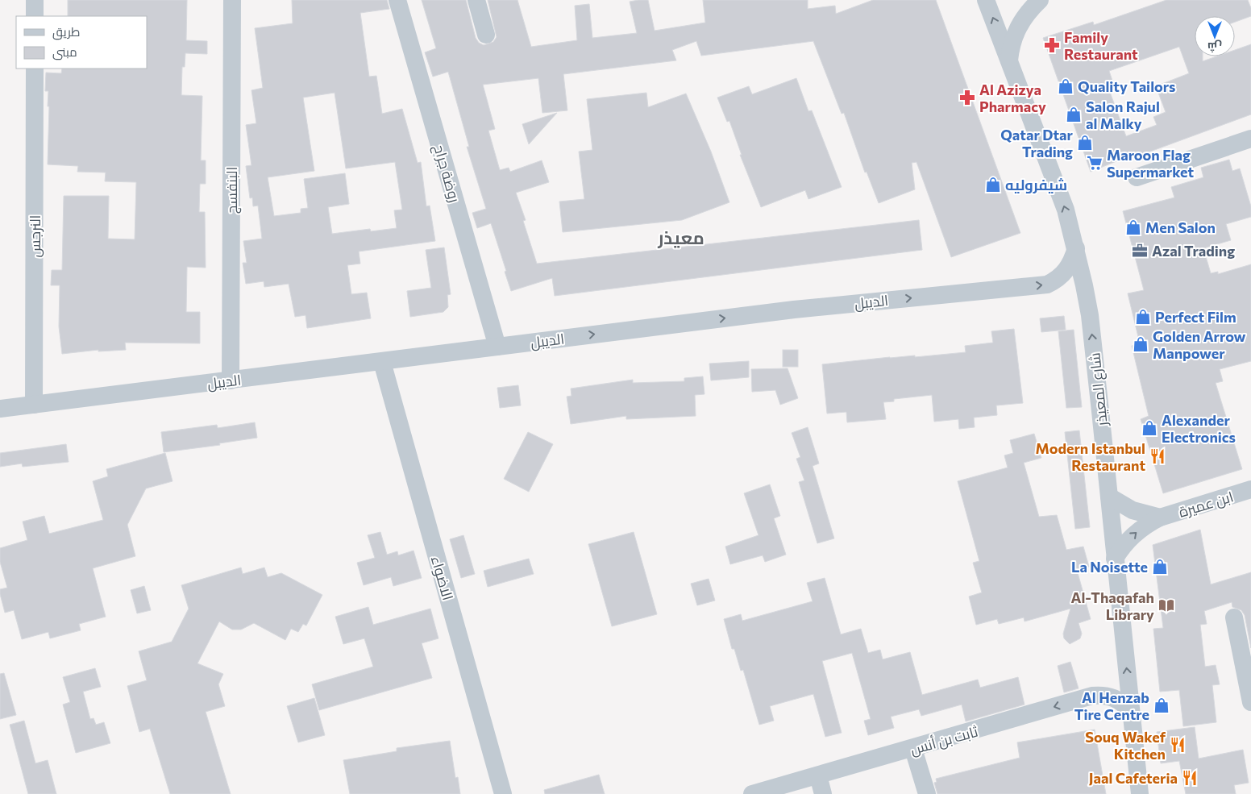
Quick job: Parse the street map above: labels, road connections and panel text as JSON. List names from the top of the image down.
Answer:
{
  "streets": {
    "street": [
      "روضة جراح",
      "البنفسج",
      "النرجس",
      "الديبل",
      "شارع المعيذر",
      "ابن عميرة",
      "الاضواء",
      "ثابت بن أنس"
    ]
  },
  "crossings": [
    ["روضة جراح", "الديبل"],
    ["البنفسج", "الديبل"],
    ["النرجس", "الديبل"],
    ["الديبل", "شارع المعيذر"],
    ["الديبل", "الاضواء"],
    ["شارع المعيذر", "ابن عميرة"],
    ["شارع المعيذر", "ثابت بن أنس"]
  ],
  "one_way": ["الديبل", "شارع المعيذر", "ثابت بن أنس"],
  "districts": ["معيذر"],
  "places": {
    "pharmacy": ["Family Restaurant", "Al Azizya Pharmacy"],
    "shop": [
      "Quality Tailors",
      "Salon Rajul al Malky",
      "Qatar Dtar Trading",
      "شيفروليه",
      "Men Salon",
      "Perfect Film",
      "Golden Arrow Manpower",
      "Alexander Electronics",
      "La Noisette",
      "Al Henzab Tire Centre"
    ],
    "supermarket": ["Maroon Flag Supermarket"],
    "office": ["Azal Trading"],
    "restaurant": ["Modern Istanbul Restaurant", "Souq Wakef Kitchen", "Jaal Cafeteria"],
    "library": ["Al-Thaqafah Library"]
  },
  "legend": ["طريق", "مبنى"],
  "north": "bottom"
}
